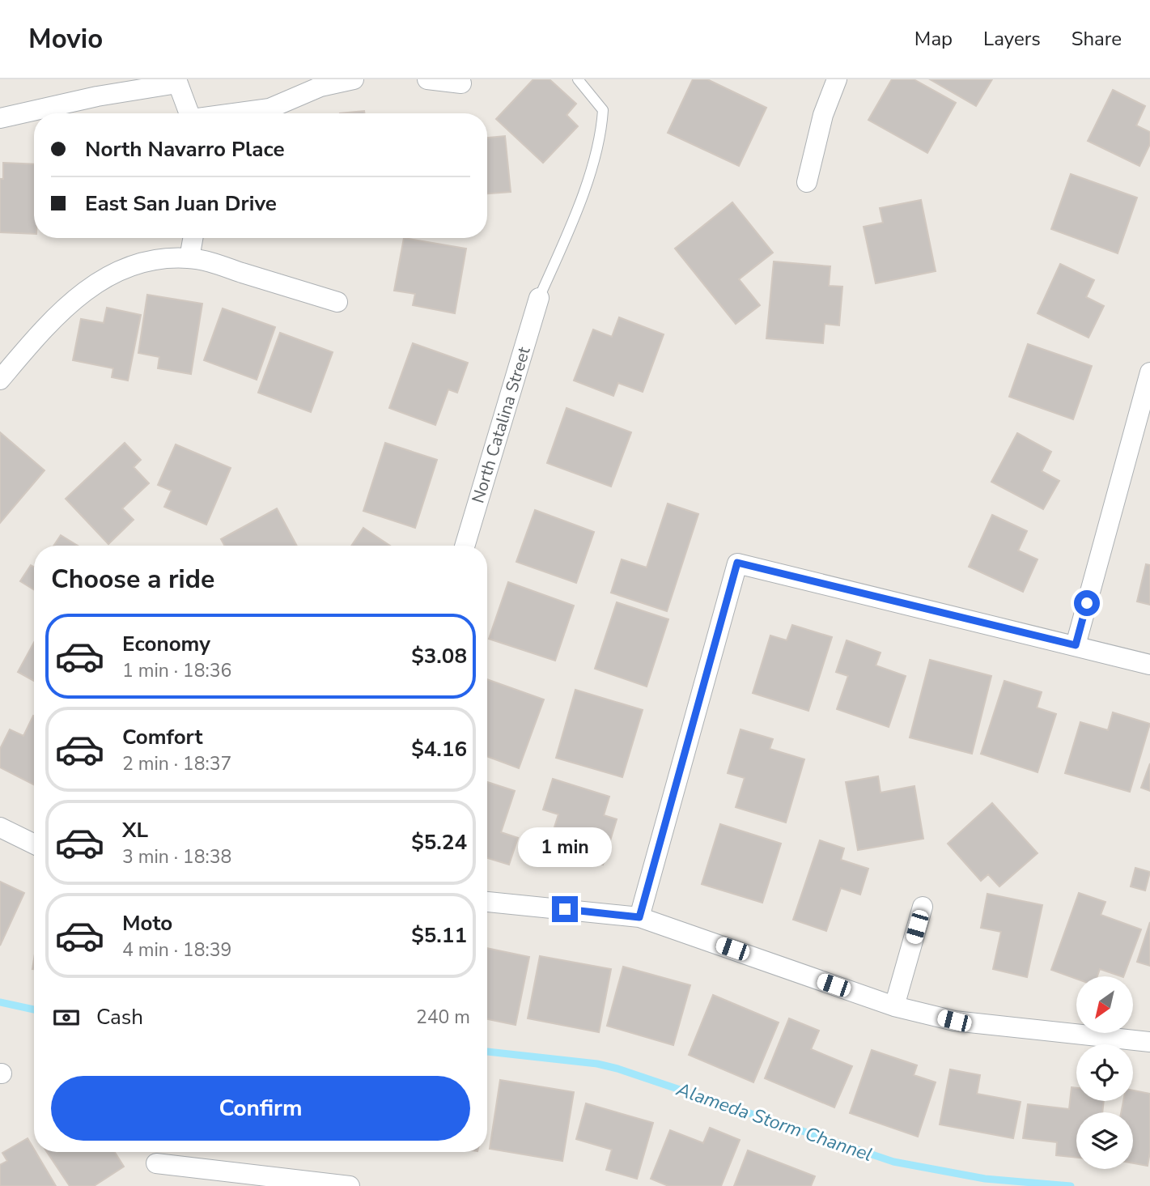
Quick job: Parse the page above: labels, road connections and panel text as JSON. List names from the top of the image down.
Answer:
{
  "streets": {
    "street": ["North Catalina Street"]
  },
  "water": ["Alameda Storm Channel"],
  "north": "bottom left",
  "page": {
    "header": "Movio",
    "nav": ["Map", "Layers", "Share"],
    "banner": ["North Navarro Place", "East San Juan Drive"],
    "heading": "Choose a ride",
    "list": [
      {
        "name": "Economy",
        "note": "1 min · 18:36",
        "value": "$3.08"
      },
      {
        "name": "Comfort",
        "note": "2 min · 18:37",
        "value": "$4.16"
      },
      {
        "name": "XL",
        "note": "3 min · 18:38",
        "value": "$5.24"
      },
      {
        "name": "Moto",
        "note": "4 min · 18:39",
        "value": "$5.11"
      }
    ],
    "bubble": "1 min",
    "pay": ["Cash", "240 m"],
    "buttons": "Confirm"
  }
}
